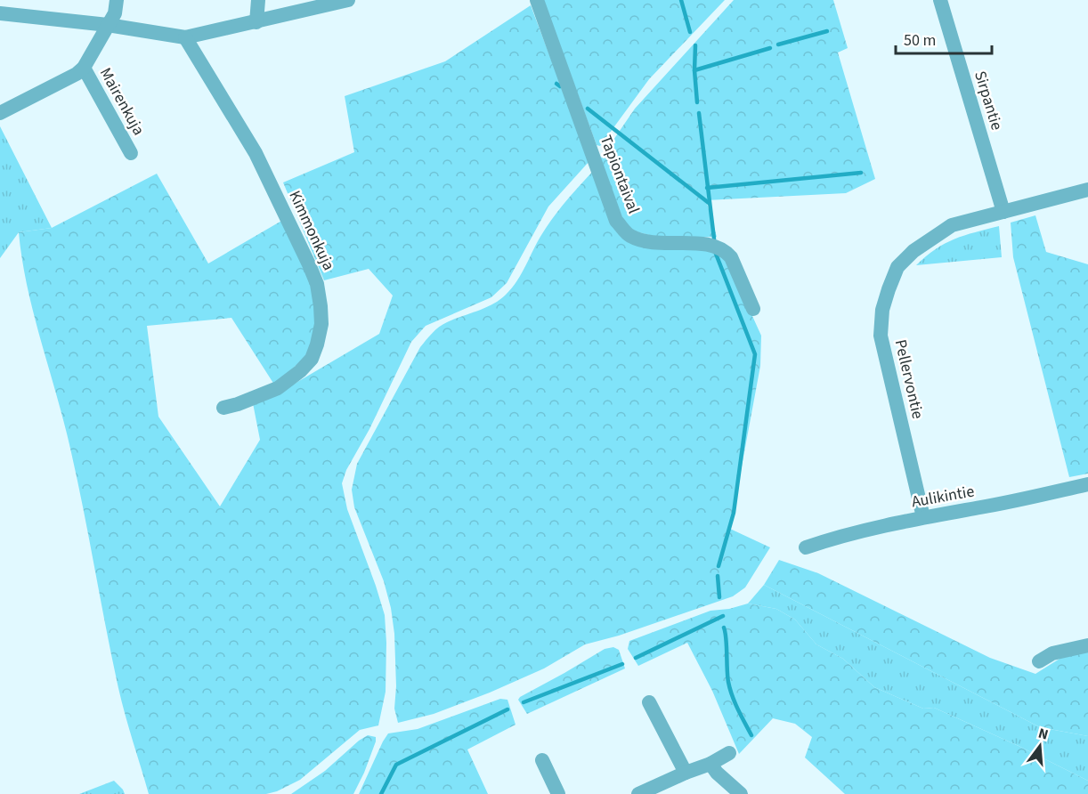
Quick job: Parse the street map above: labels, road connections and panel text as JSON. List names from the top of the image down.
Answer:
{
  "streets": {
    "street": [
      "Sirpantie",
      "Mairenkuja",
      "Tapiontaival",
      "Kimmonkuja",
      "Pellervontie",
      "Aulikintie"
    ]
  },
  "crossings": [
    ["Sirpantie", "Pellervontie"],
    ["Pellervontie", "Aulikintie"]
  ],
  "scale_bar": "50 m",
  "north": "top"
}
